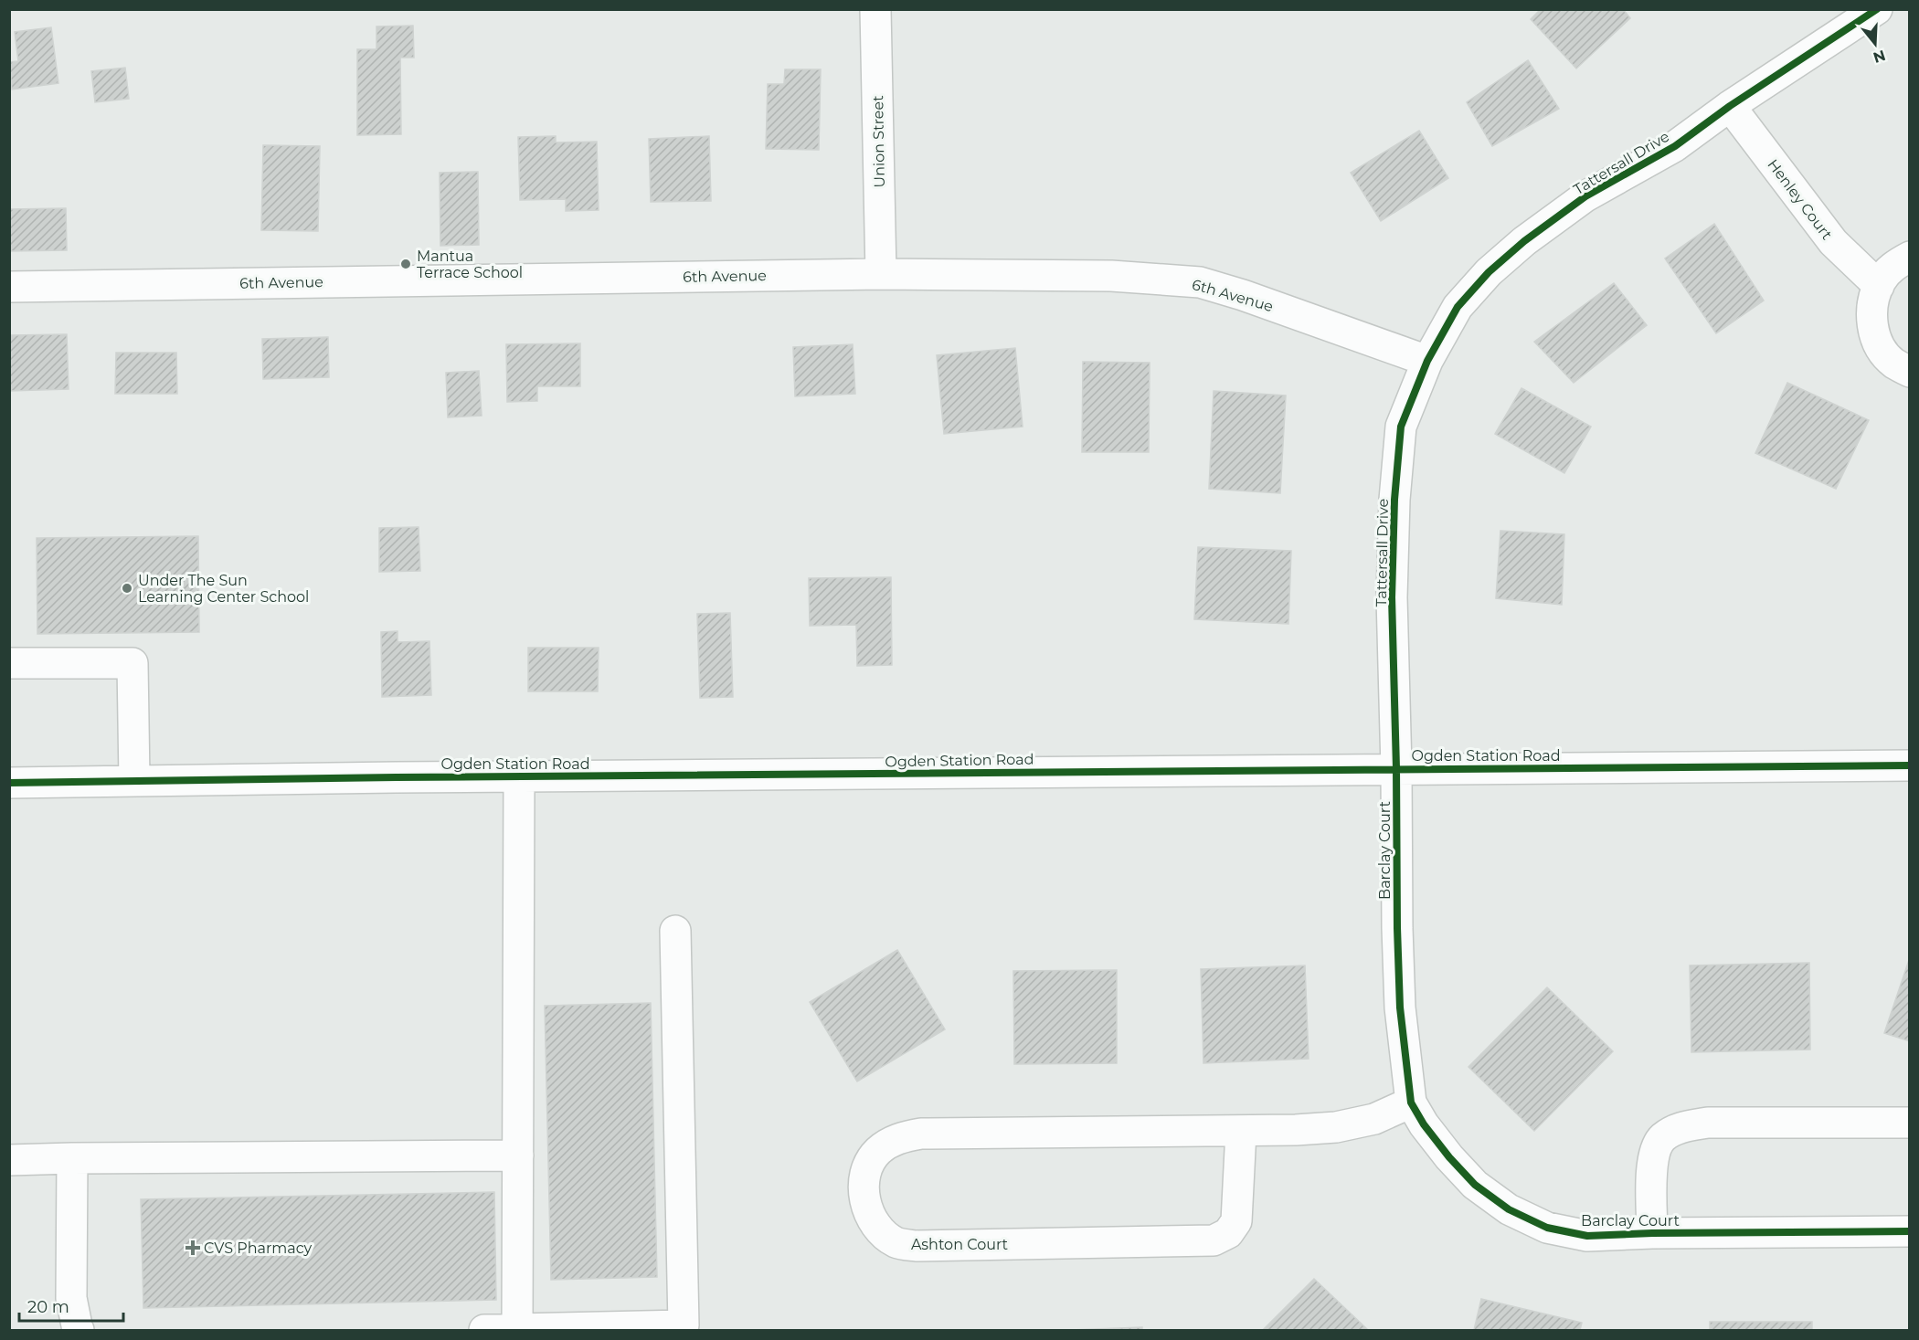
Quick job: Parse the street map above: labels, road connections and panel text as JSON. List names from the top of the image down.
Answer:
{
  "streets": {
    "street": [
      "Union Street",
      "Tattersall Drive",
      "Henley Court",
      "6th Avenue",
      "Ogden Station Road",
      "Barclay Court",
      "Ashton Court"
    ]
  },
  "crossings": [
    ["Union Street", "6th Avenue"],
    ["Tattersall Drive", "Henley Court"],
    ["Tattersall Drive", "6th Avenue"],
    ["Tattersall Drive", "Ogden Station Road"],
    ["Tattersall Drive", "Barclay Court"],
    ["Ogden Station Road", "Barclay Court"],
    ["Barclay Court", "Ashton Court"]
  ],
  "places": {
    "other": ["Mantua Terrace School", "Under The Sun Learning Center School"],
    "health": ["CVS Pharmacy"]
  },
  "scale_bar": "20 m",
  "north": "bottom"
}
